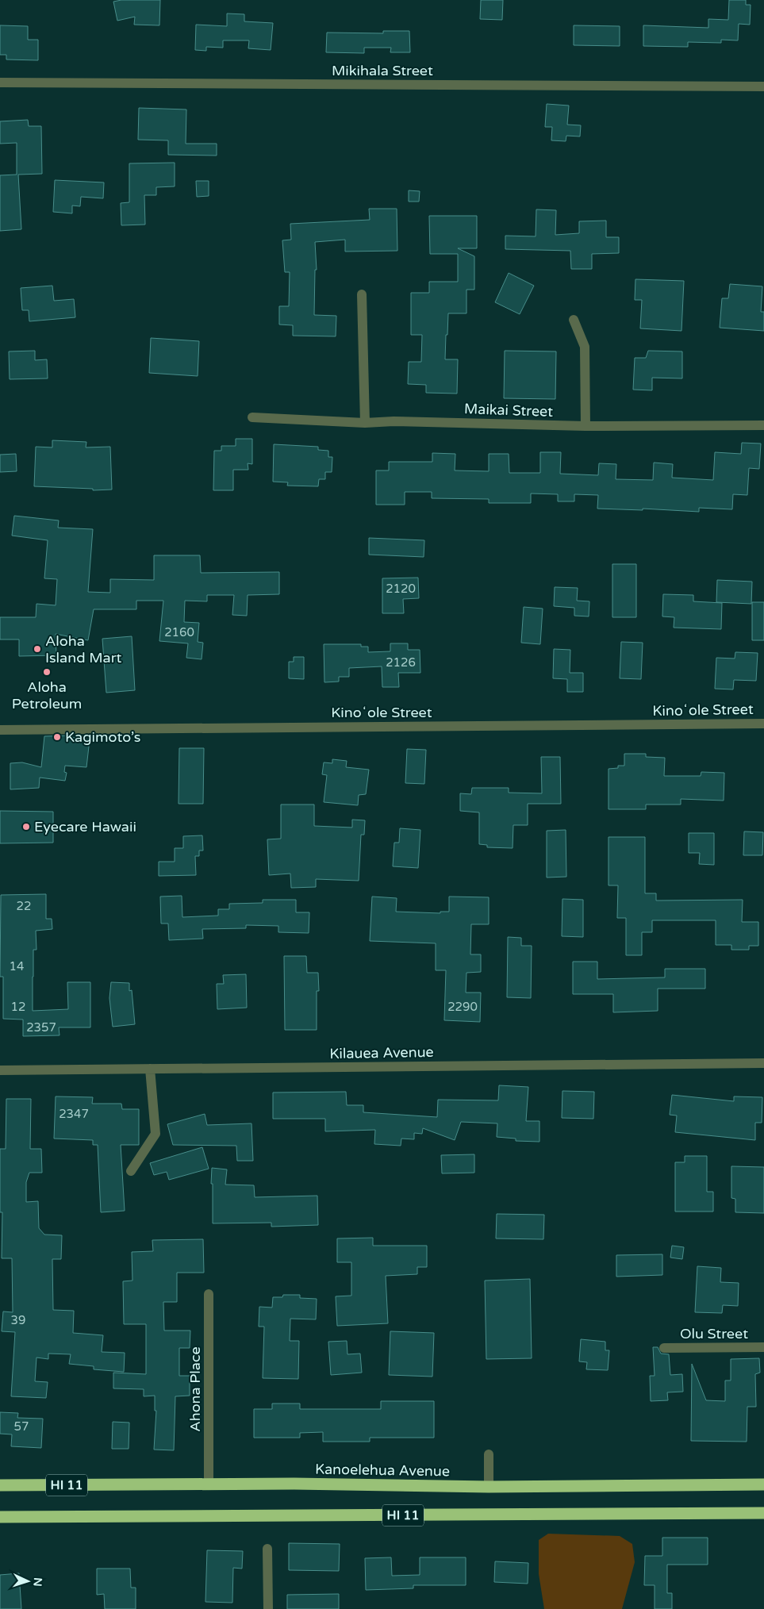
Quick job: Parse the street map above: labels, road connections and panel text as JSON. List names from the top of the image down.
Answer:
{
  "streets": {
    "highway": ["Kanoelehua Avenue", "HI 11"],
    "street": [
      "Mikihala Street",
      "Maikai Street",
      "Kinoʻole Street",
      "Kilauea Avenue",
      "Olu Street",
      "Ahona Place"
    ]
  },
  "crossings": [
    ["Ahona Place", "Kanoelehua Avenue"]
  ],
  "places": [
    "Aloha Island Mart",
    "Aloha Petroleum",
    "Kagimoto’s",
    "Eyecare Hawaii"
  ],
  "house_numbers": [
    "2120",
    "2160",
    "2126",
    "22",
    "14",
    "12",
    "2290",
    "2357",
    "2347",
    "39",
    "57"
  ],
  "north": "right"
}
